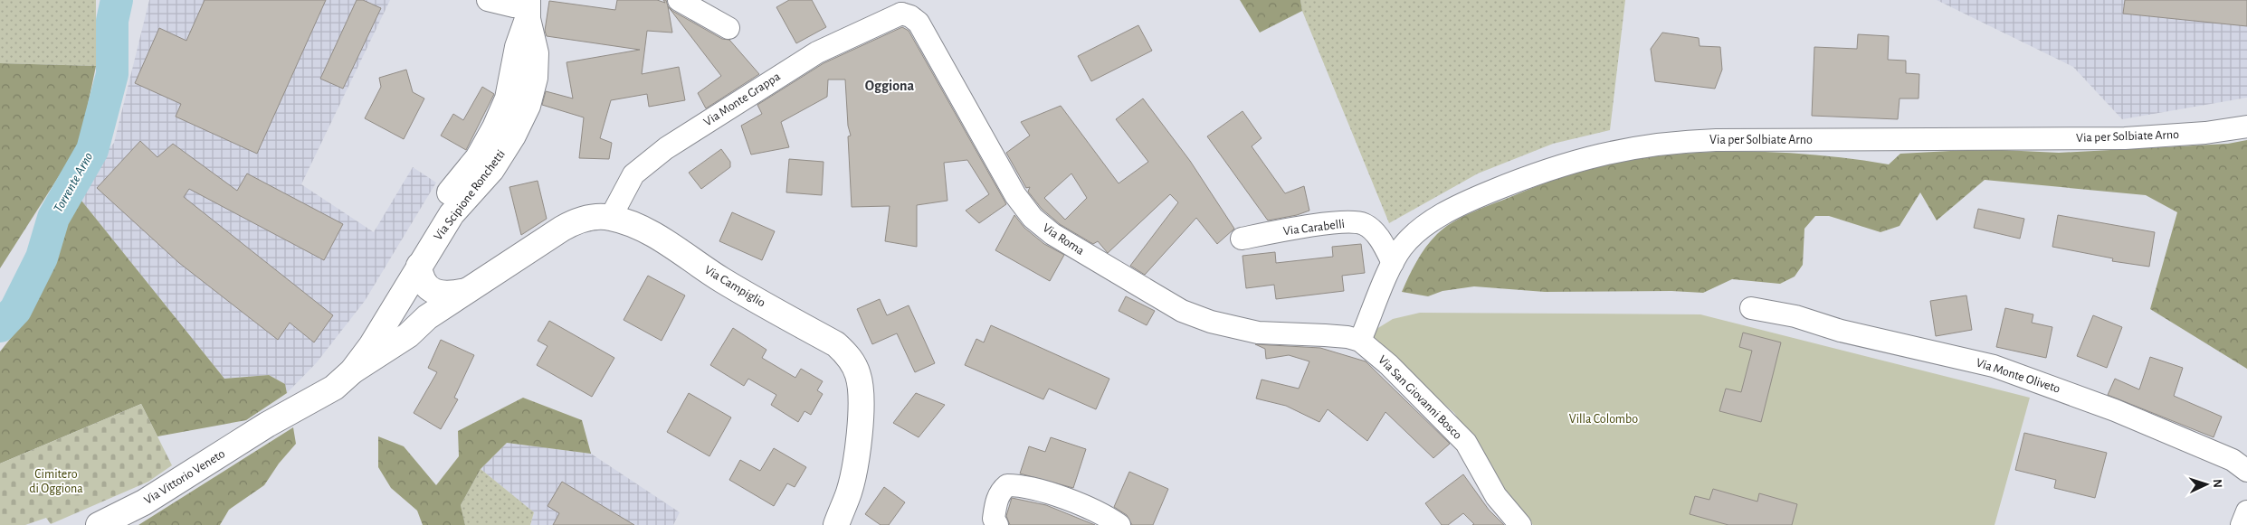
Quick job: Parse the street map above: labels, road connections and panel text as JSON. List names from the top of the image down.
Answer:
{
  "streets": {
    "street": [
      "Via Monte Grappa",
      "Via per Solbiate Arno",
      "Via Scipione Ronchetti",
      "Via Carabelli",
      "Via Roma",
      "Via Campiglio",
      "Via Monte Oliveto",
      "Via San Giovanni Bosco",
      "Via Vittorio Veneto"
    ]
  },
  "crossings": [
    ["Via Monte Grappa", "Via Roma"],
    ["Via Monte Grappa", "Via Campiglio"],
    ["Via per Solbiate Arno", "Via Carabelli"],
    ["Via per Solbiate Arno", "Via Roma"],
    ["Via per Solbiate Arno", "Via San Giovanni Bosco"],
    ["Via Scipione Ronchetti", "Via Campiglio"],
    ["Via Scipione Ronchetti", "Via Vittorio Veneto"],
    ["Via Roma", "Via San Giovanni Bosco"],
    ["Via Campiglio", "Via Vittorio Veneto"]
  ],
  "districts": ["Oggiona"],
  "water": ["Torrente Arno"],
  "parks": ["Villa Colombo", "Cimitero di Oggiona"],
  "north": "right"
}
